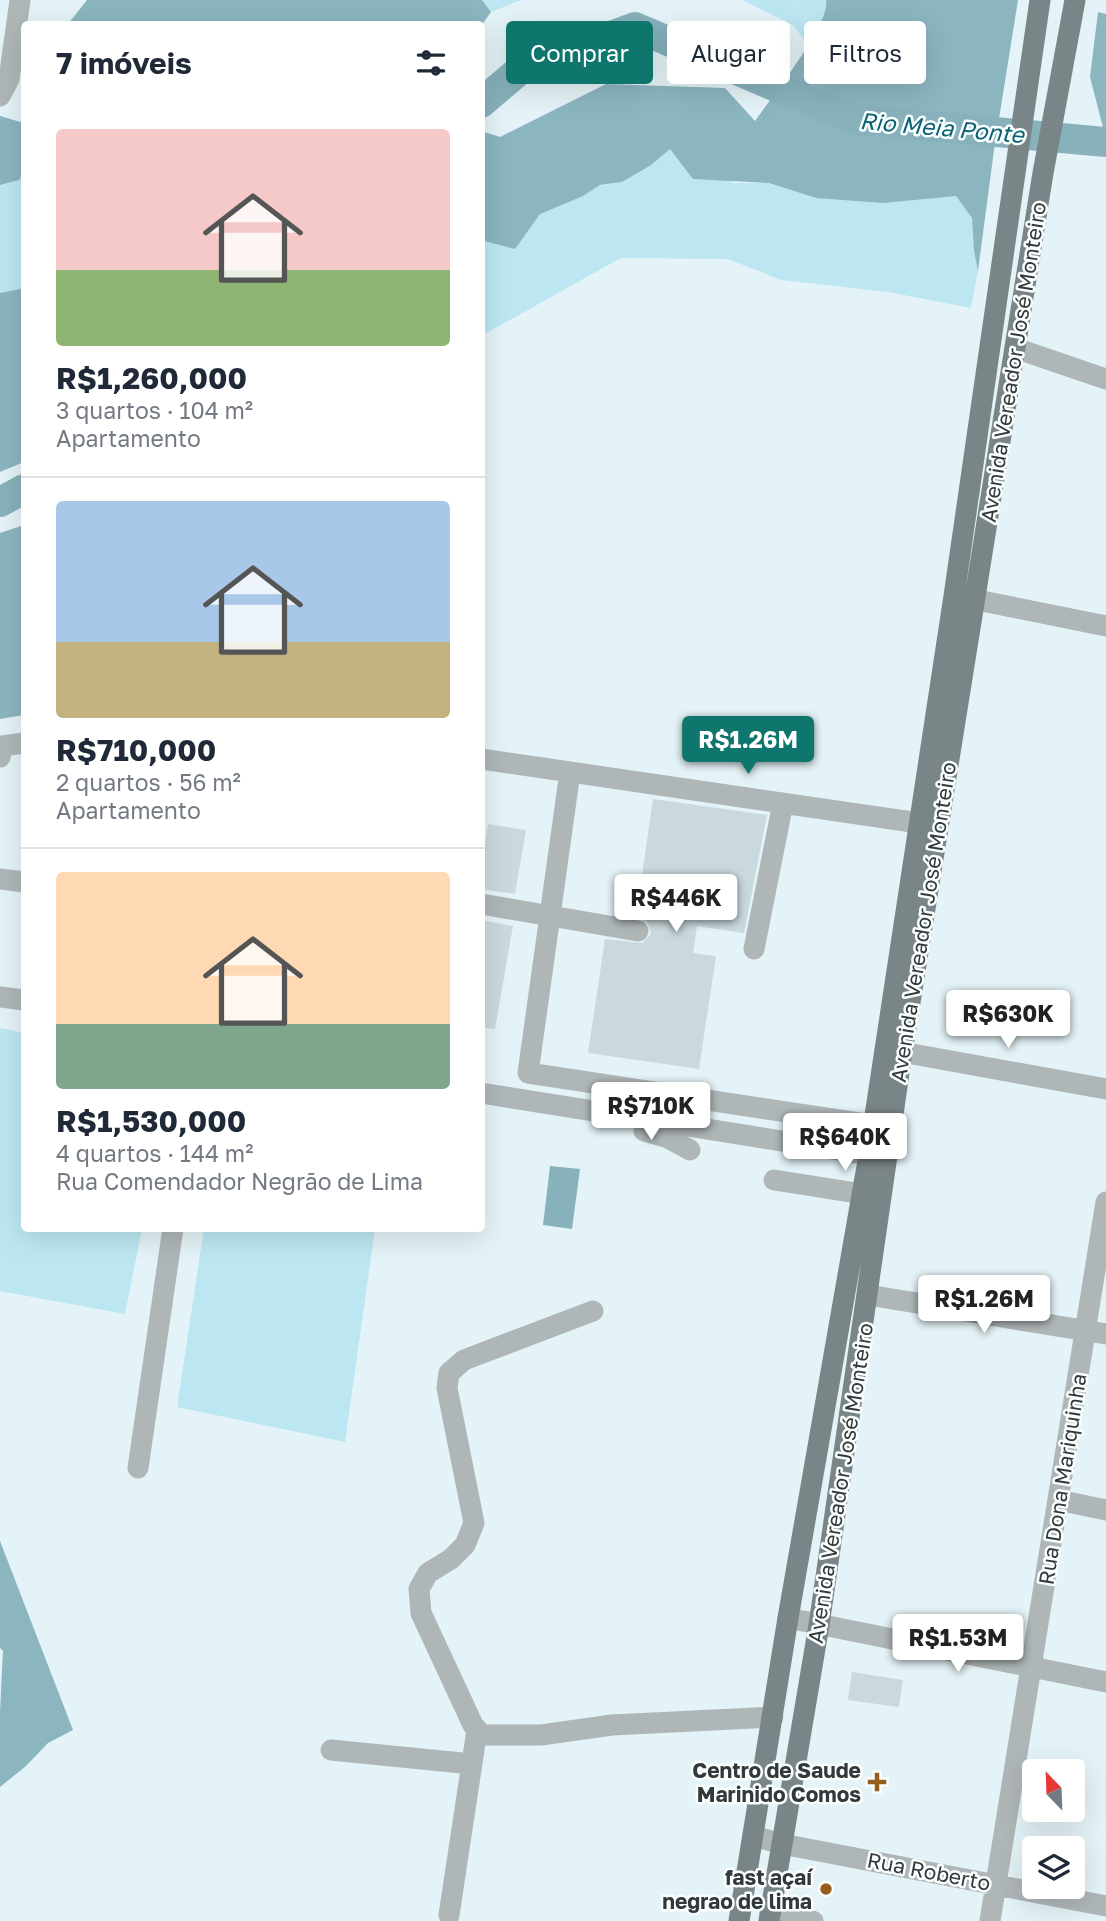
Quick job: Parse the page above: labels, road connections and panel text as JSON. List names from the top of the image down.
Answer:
{
  "streets": {
    "main road": ["Avenida Vereador José Monteiro"],
    "street": ["Rua Dona Mariquinha", "Rua Roberto"]
  },
  "crossings": [
    ["Avenida Vereador José Monteiro", "Rua Roberto"],
    ["Rua Dona Mariquinha", "Rua Roberto"]
  ],
  "water": ["Rio Meia Ponte"],
  "places": {
    "health": ["Centro de Saude Marinido Comos"],
    "other": ["fast açaí negrao de lima"]
  },
  "north": "top left",
  "page": {
    "chip": ["Comprar", "Alugar", "Filtros"],
    "heading": "7 imóveis",
    "list": [
      {
        "name": "R$1,260,000",
        "note": "3 quartos · 104 m² · Apartamento"
      },
      {
        "name": "R$710,000",
        "note": "2 quartos · 56 m² · Apartamento"
      },
      {
        "name": "R$1,530,000",
        "note": "4 quartos · 144 m² · Rua Comendador Negrão de Lima"
      }
    ],
    "price": [
      "R$1.26M",
      "R$446K",
      "R$630K",
      "R$710K",
      "R$640K",
      "R$1.26M",
      "R$1.53M"
    ]
  }
}
